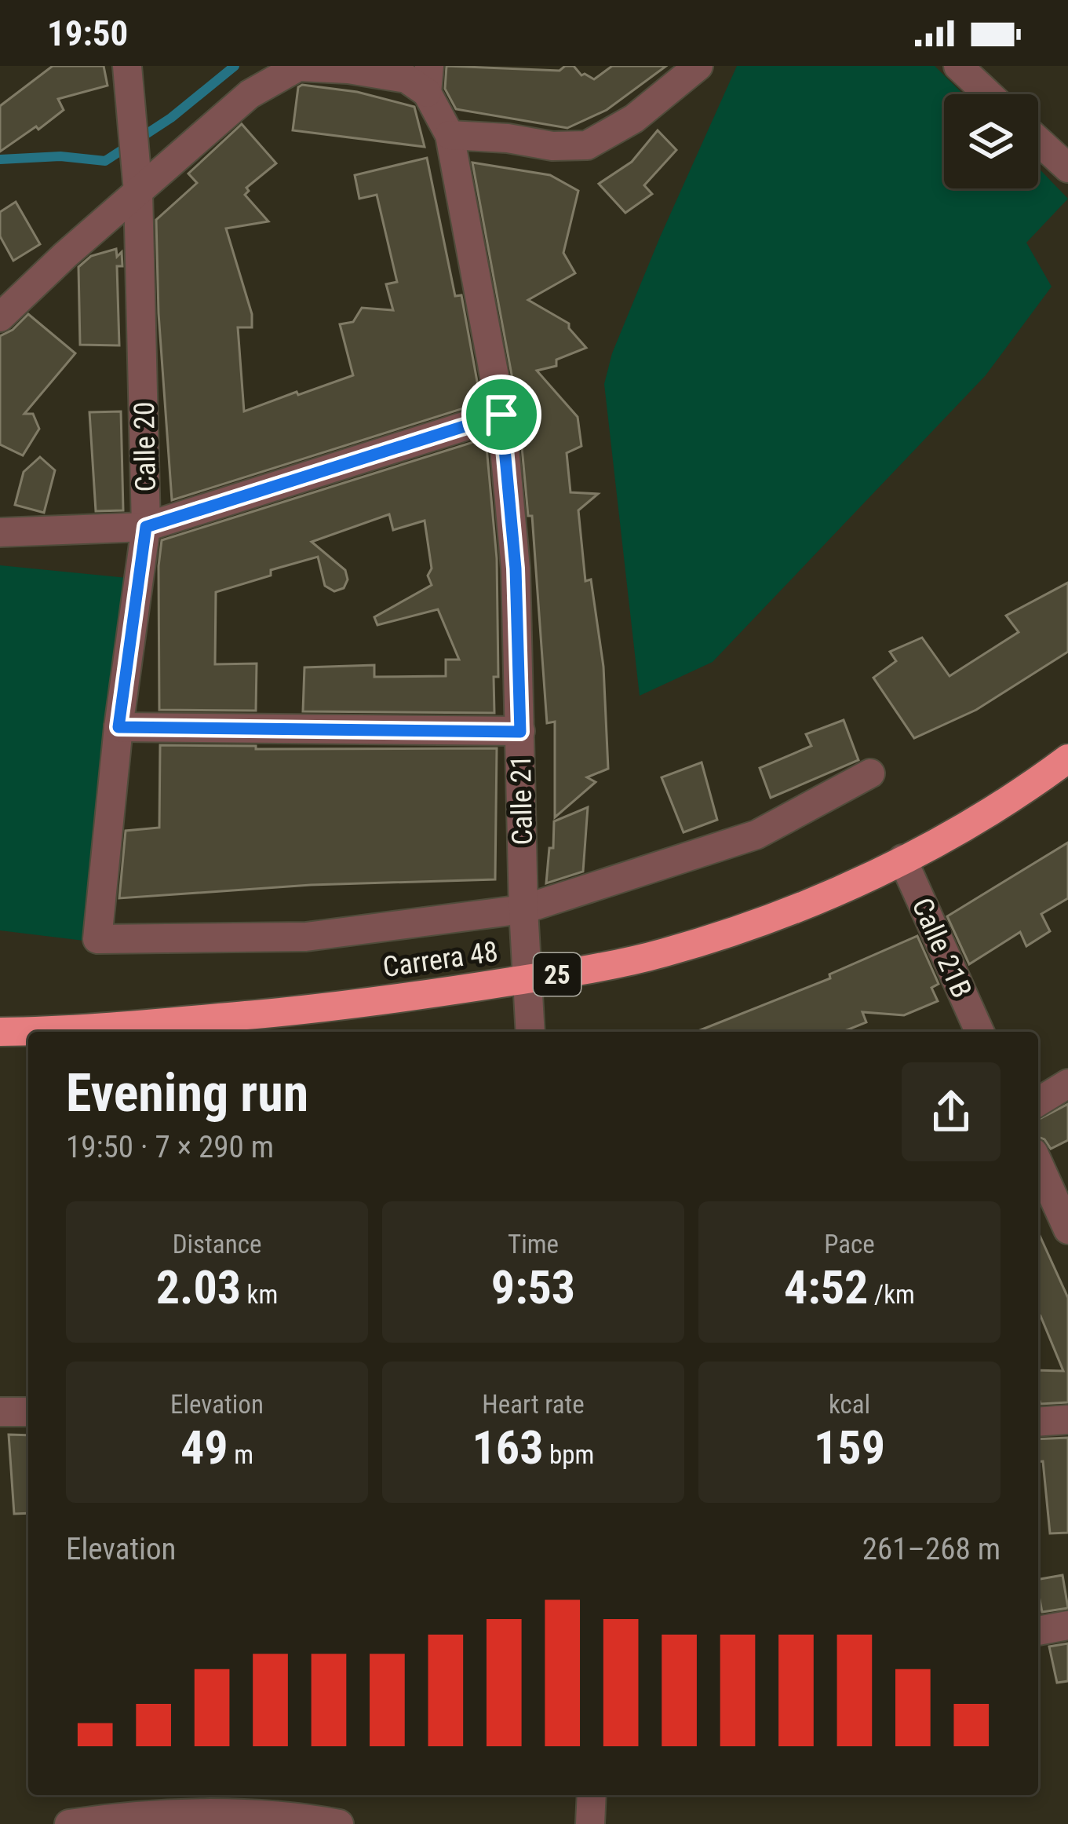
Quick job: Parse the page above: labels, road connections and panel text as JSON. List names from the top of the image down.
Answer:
{
  "streets": {
    "highway": ["Carrera 48", "25"],
    "street": ["Calle 20", "Calle 21", "Calle 21B"]
  },
  "crossings": [
    ["Calle 20", "Carrera 48"],
    ["Calle 21", "Carrera 48"],
    ["Calle 21B", "Carrera 48"]
  ],
  "page": {
    "status": "19:50",
    "heading": ["Evening run", "19:50 · 7 × 290 m"],
    "stats": [
      ["Distance", "2.03 km"],
      ["Time", "9:53"],
      ["Pace", "4:52 /km"],
      ["Elevation", "49 m"],
      ["Heart rate", "163 bpm"],
      ["kcal", "159"]
    ],
    "chart": ["Elevation", "261–268 m"]
  }
}
